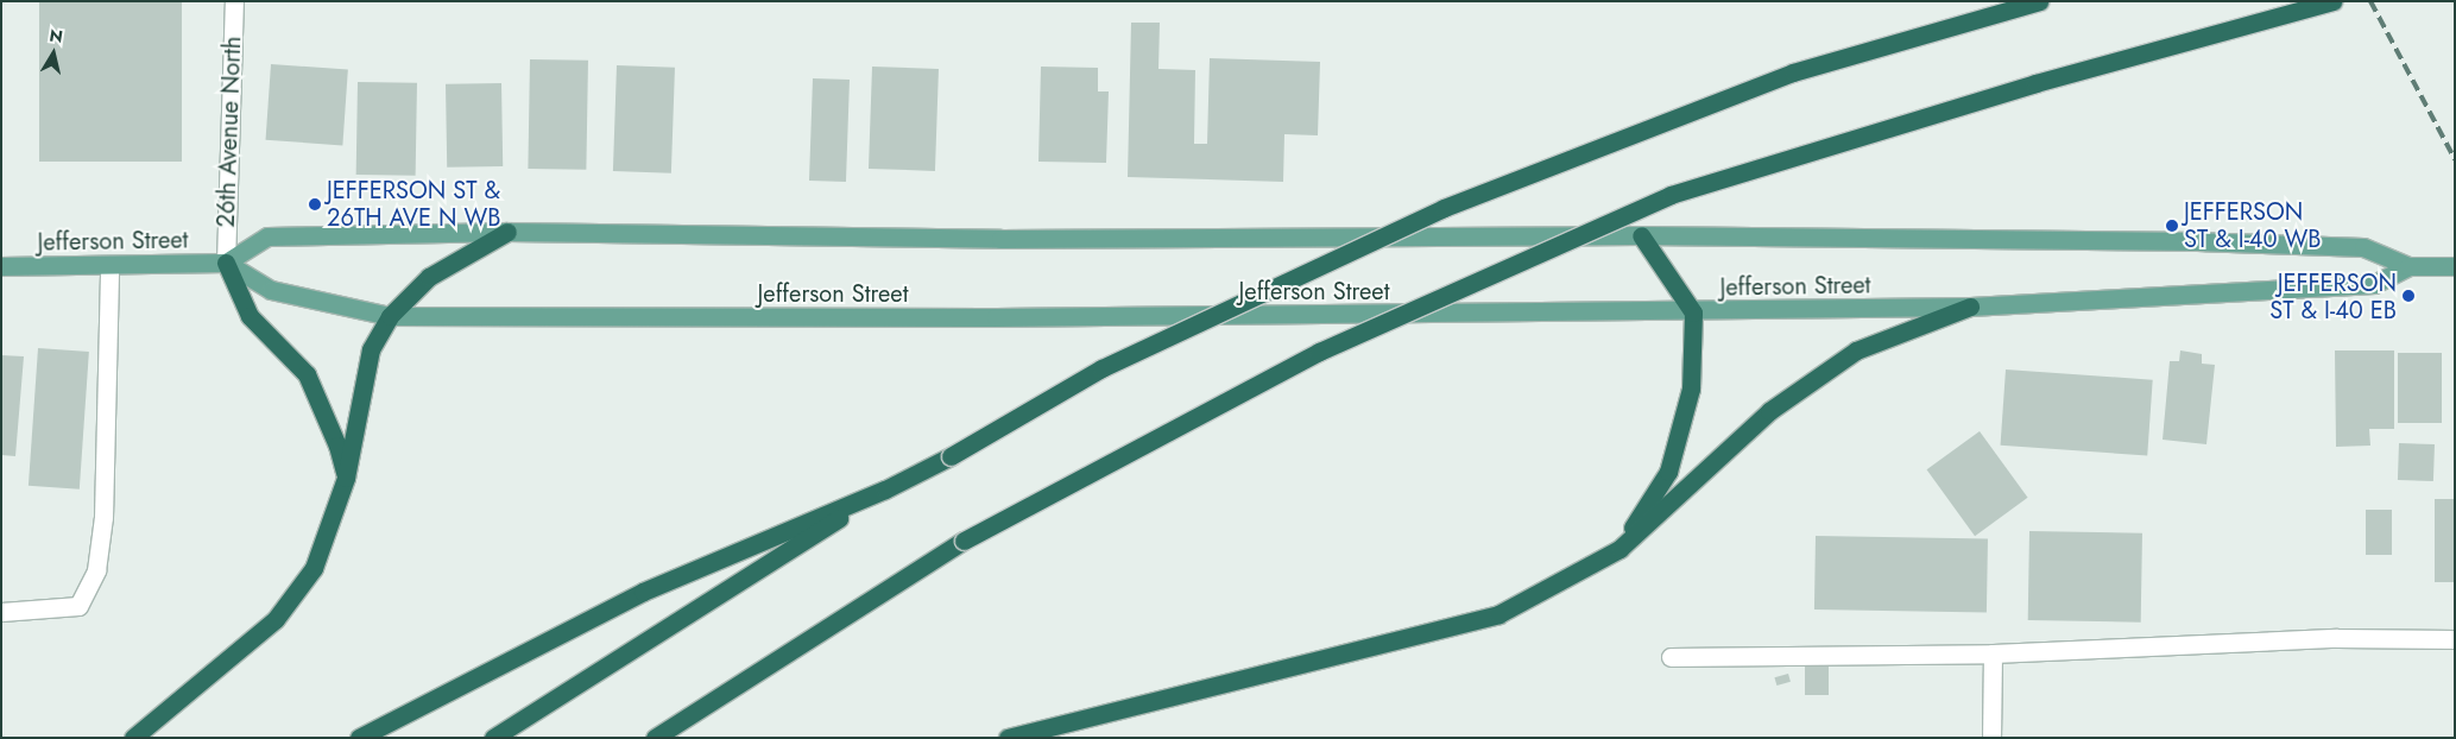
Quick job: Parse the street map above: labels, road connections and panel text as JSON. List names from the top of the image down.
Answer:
{
  "streets": {
    "main road": ["Jefferson Street"],
    "street": ["26th Avenue North"]
  },
  "crossings": [
    ["26th Avenue North", "Jefferson Street"]
  ],
  "places": ["JEFFERSON ST & 26TH AVE N WB", "JEFFERSON ST & I-40 WB", "JEFFERSON ST & I-40 EB"],
  "north": "top"
}
